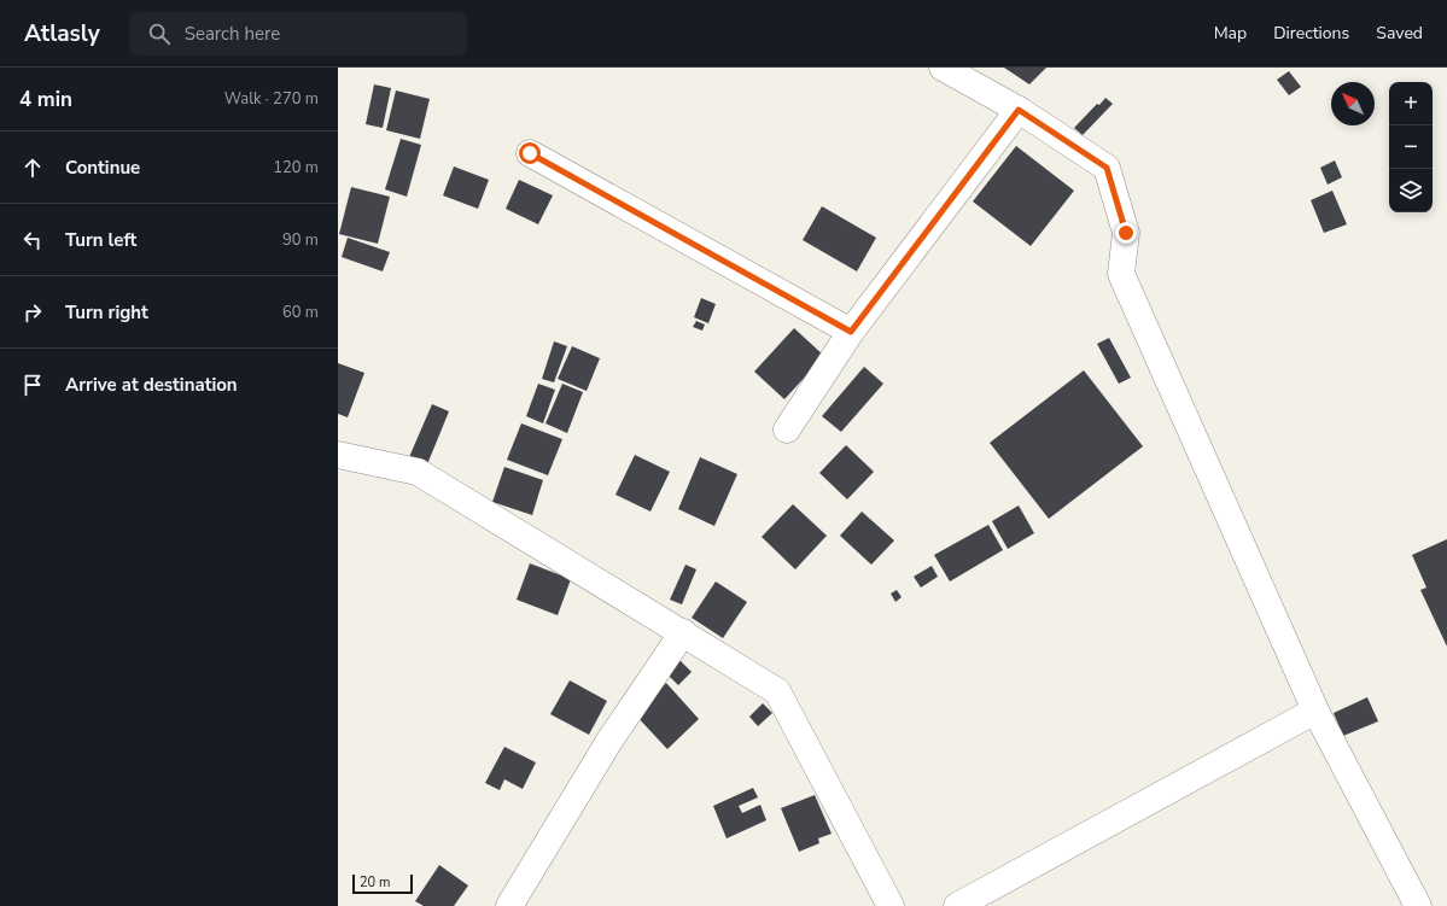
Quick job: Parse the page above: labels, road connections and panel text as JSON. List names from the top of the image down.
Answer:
{
  "scale_bar": "20 m",
  "north": "top left",
  "page": {
    "header": "Atlasly",
    "search": "Search here",
    "nav": ["Map", "Directions", "Saved"],
    "heading": ["4 min", "Walk · 270 m"],
    "map_buttons": ["+", "−"],
    "list": [
      ["Continue", "120 m"],
      ["Turn left", "90 m"],
      ["Turn right", "60 m"],
      "Arrive at destination"
    ],
    "scale": "20 m"
  }
}
